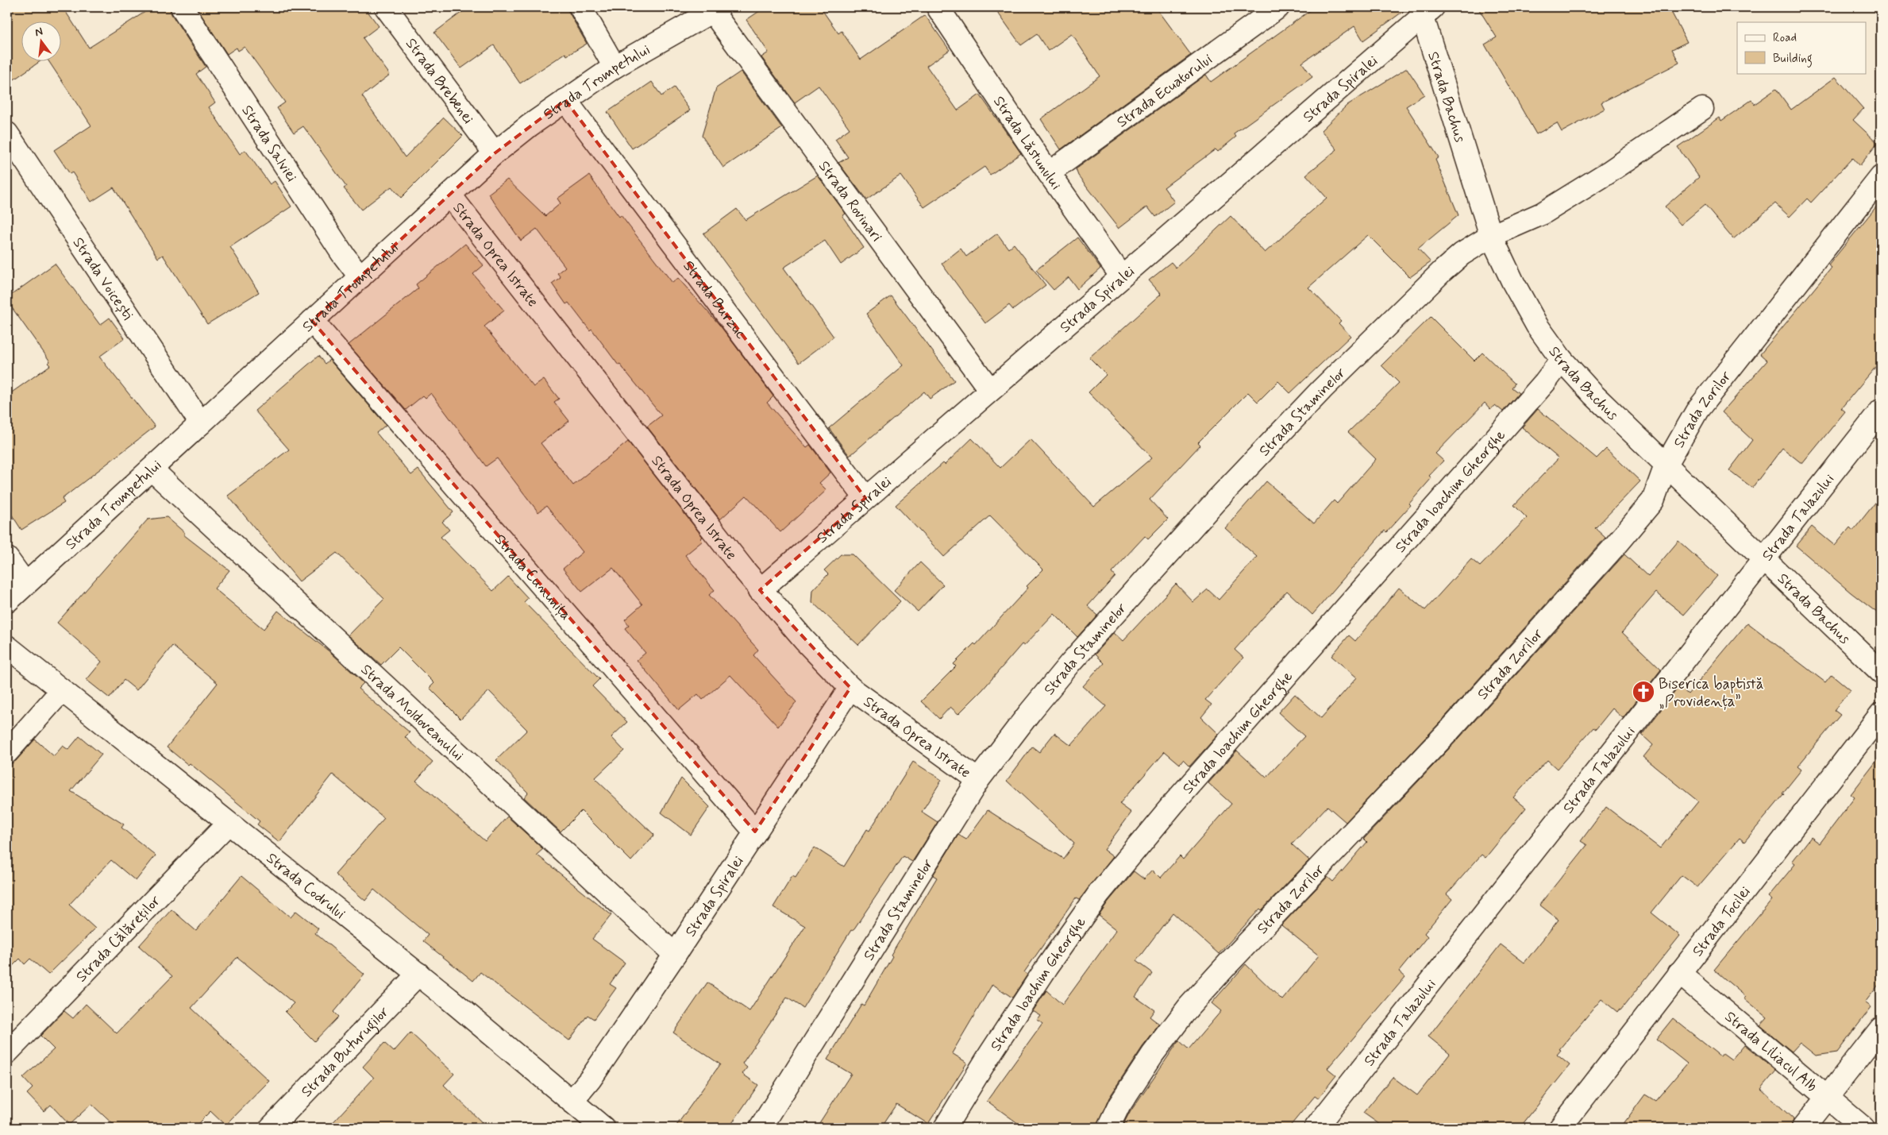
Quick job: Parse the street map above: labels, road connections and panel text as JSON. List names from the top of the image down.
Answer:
{
  "streets": {
    "street": [
      "Strada Brebenei",
      "Strada Trompetului",
      "Strada Spiralei",
      "Strada Ecuatorului",
      "Strada Bachus",
      "Strada Salviei",
      "Strada Lăstunului",
      "Strada Rovinari",
      "Strada Oprea Istrate",
      "Strada Voicești",
      "Strada Burzuc",
      "Strada Zorilor",
      "Strada Staminelor",
      "Strada Ioachim Gheorghe",
      "Strada Talazului",
      "Strada Cununița",
      "Strada Moldoveanului",
      "Strada Codrului",
      "Strada Tocilei",
      "Strada Călăreților",
      "Strada Buturugilor",
      "Strada Liliacul Alb"
    ]
  },
  "crossings": [
    ["Strada Brebenei", "Strada Trompetului"],
    ["Strada Trompetului", "Strada Salviei"],
    ["Strada Trompetului", "Strada Rovinari"],
    ["Strada Trompetului", "Strada Oprea Istrate"],
    ["Strada Trompetului", "Strada Voicești"],
    ["Strada Trompetului", "Strada Burzuc"],
    ["Strada Trompetului", "Strada Cununița"],
    ["Strada Trompetului", "Strada Moldoveanului"],
    ["Strada Spiralei", "Strada Bachus"],
    ["Strada Spiralei", "Strada Lăstunului"],
    ["Strada Spiralei", "Strada Rovinari"],
    ["Strada Spiralei", "Strada Oprea Istrate"],
    ["Strada Spiralei", "Strada Burzuc"],
    ["Strada Spiralei", "Strada Cununița"],
    ["Strada Spiralei", "Strada Moldoveanului"],
    ["Strada Spiralei", "Strada Codrului"],
    ["Strada Ecuatorului", "Strada Lăstunului"],
    ["Strada Bachus", "Strada Zorilor"],
    ["Strada Bachus", "Strada Staminelor"],
    ["Strada Bachus", "Strada Ioachim Gheorghe"],
    ["Strada Bachus", "Strada Talazului"],
    ["Strada Oprea Istrate", "Strada Staminelor"],
    ["Strada Codrului", "Strada Călăreților"],
    ["Strada Codrului", "Strada Buturugilor"],
    ["Strada Tocilei", "Strada Liliacul Alb"]
  ],
  "places": {
    "church": ["Biserica baptistă „Providența”"]
  },
  "legend": ["Road", "Building"],
  "north": "top"
}
